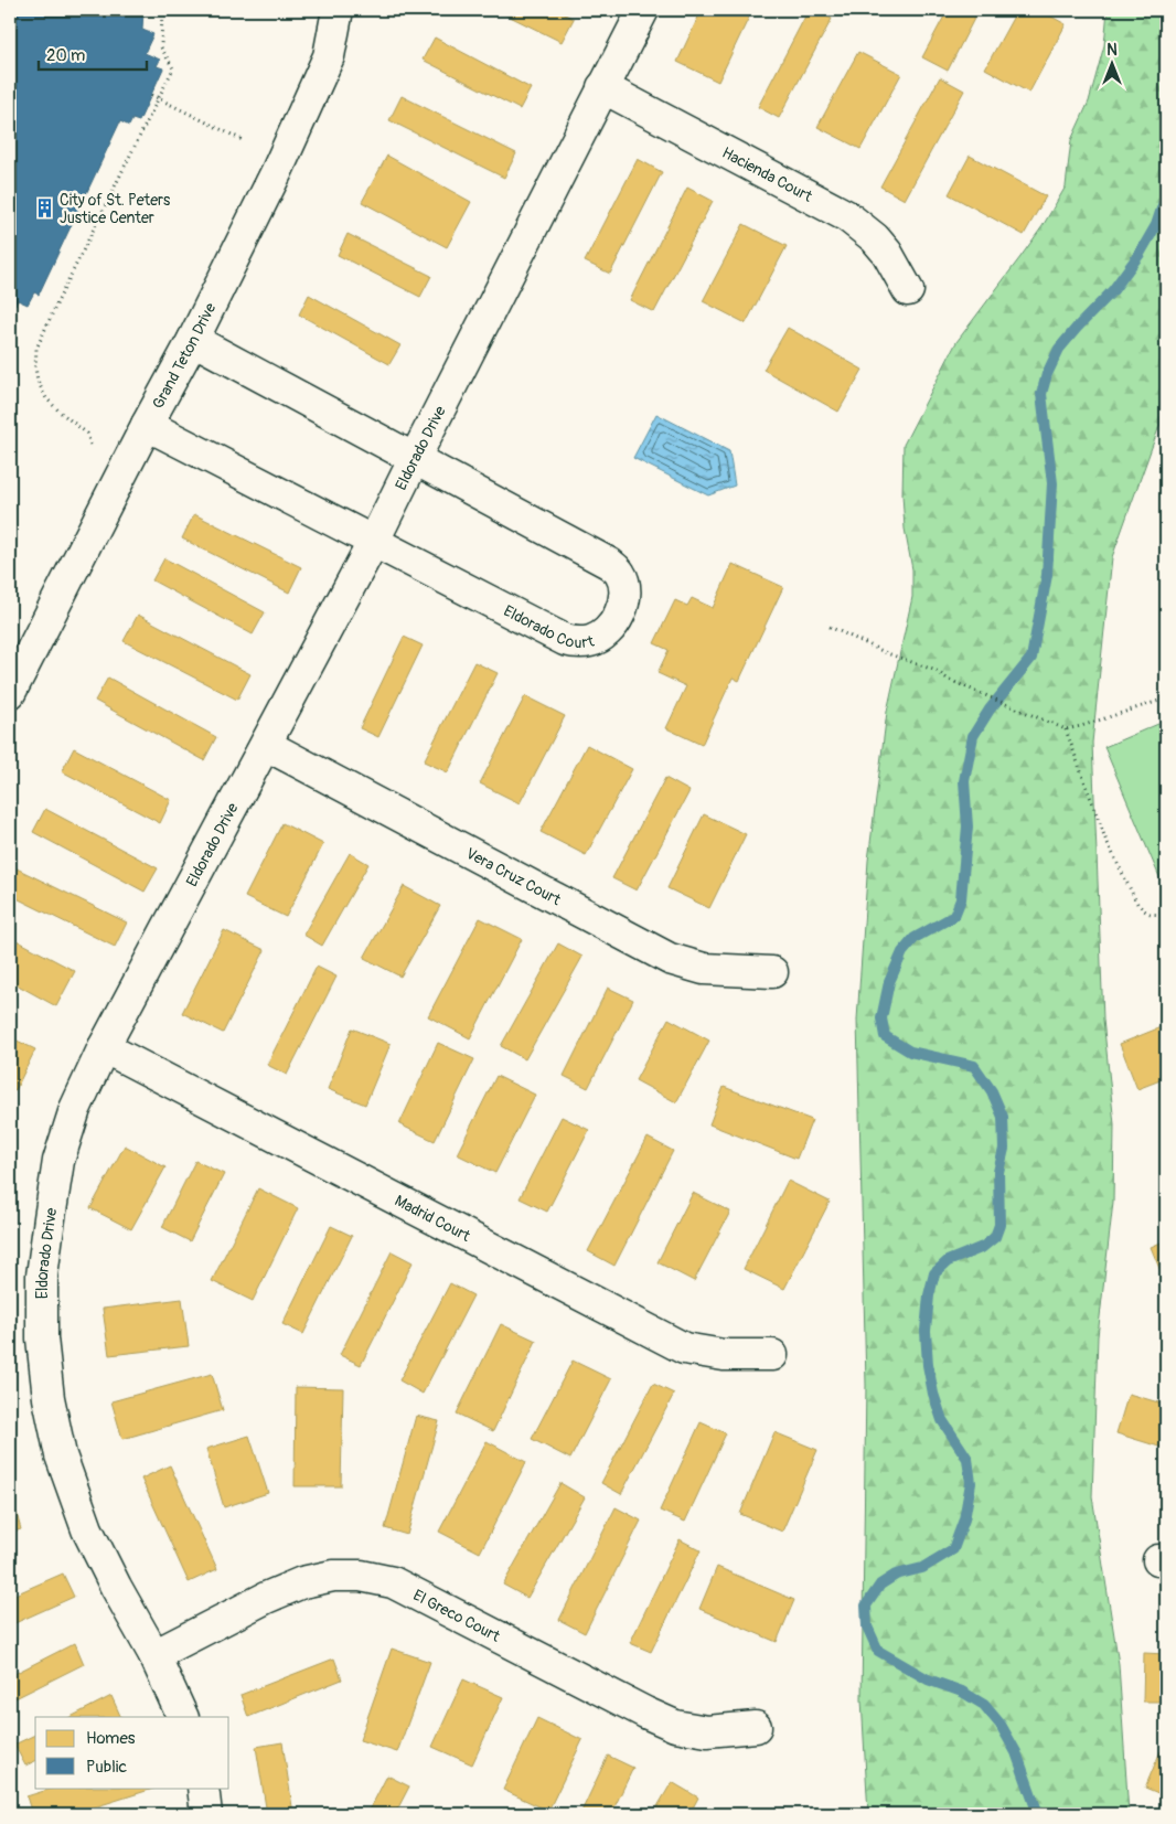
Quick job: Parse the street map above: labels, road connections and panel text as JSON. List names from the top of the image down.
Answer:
{
  "streets": {
    "street": [
      "Hacienda Court",
      "Grand Teton Drive",
      "Eldorado Drive",
      "Eldorado Court",
      "Vera Cruz Court",
      "Madrid Court",
      "El Greco Court"
    ]
  },
  "crossings": [
    ["Hacienda Court", "Eldorado Drive"],
    ["Grand Teton Drive", "Eldorado Court"],
    ["Eldorado Drive", "Eldorado Court"],
    ["Eldorado Drive", "Vera Cruz Court"],
    ["Eldorado Drive", "Madrid Court"],
    ["Eldorado Drive", "El Greco Court"]
  ],
  "places": {
    "building": ["City of St. Peters Justice Center"]
  },
  "legend": ["Homes", "Public"],
  "scale_bar": "20 m",
  "north": "top"
}
